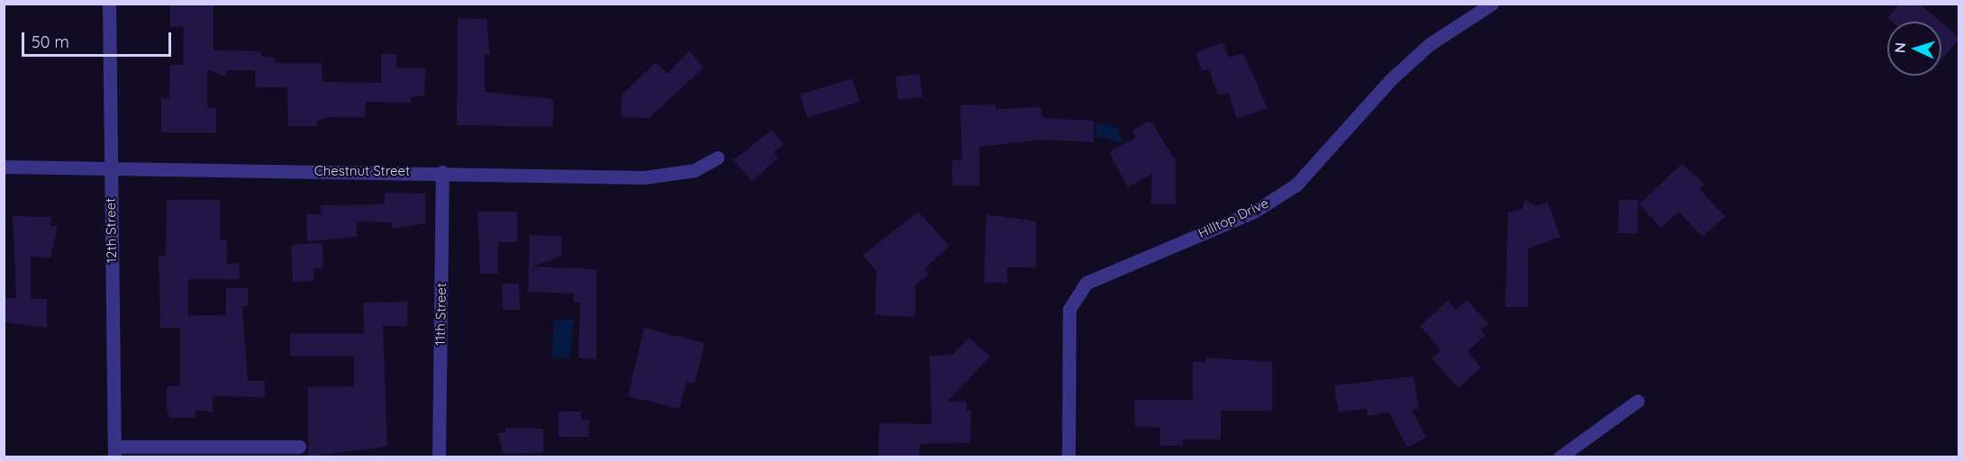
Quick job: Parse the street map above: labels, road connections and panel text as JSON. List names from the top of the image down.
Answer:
{
  "streets": {
    "street": [
      "Chestnut Street",
      "Hilltop Drive",
      "12th Street",
      "11th Street"
    ]
  },
  "crossings": [
    ["Chestnut Street", "12th Street"],
    ["Chestnut Street", "11th Street"]
  ],
  "scale_bar": "50 m",
  "north": "left"
}
